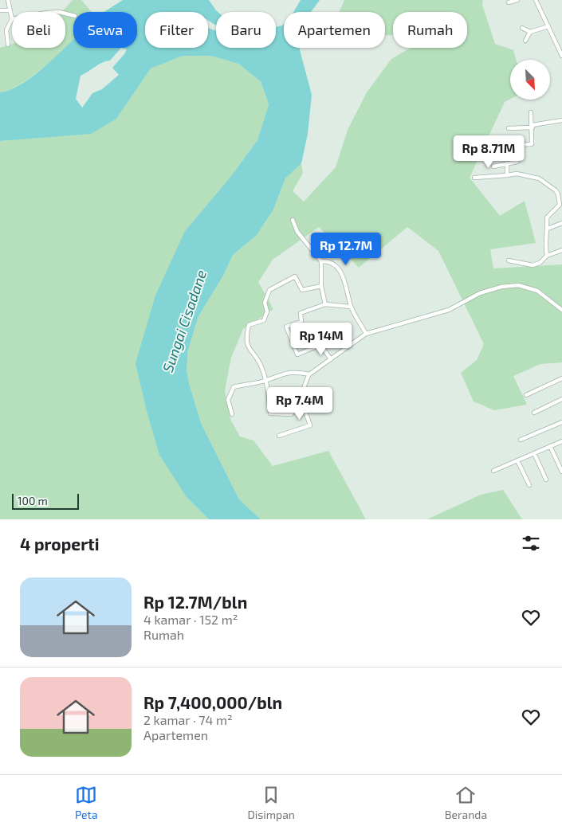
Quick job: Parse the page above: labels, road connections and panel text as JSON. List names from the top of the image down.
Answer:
{
  "water": ["Sungai Cisadane"],
  "scale_bar": "100 m",
  "north": "bottom right",
  "page": {
    "chip": [
      "Beli",
      "Sewa",
      "Filter",
      "Baru",
      "Apartemen",
      "Rumah"
    ],
    "price": [
      "Rp 8.71M",
      "Rp 12.7M",
      "Rp 14M",
      "Rp 7.4M"
    ],
    "scale": "100 m",
    "heading": "4 properti",
    "list": [
      {
        "name": "Rp 12.7M/bln",
        "note": "4 kamar · 152 m² · Rumah"
      },
      {
        "name": "Rp 7,400,000/bln",
        "note": "2 kamar · 74 m² · Apartemen"
      }
    ],
    "tabs": ["Peta", "Disimpan", "Beranda"]
  }
}
